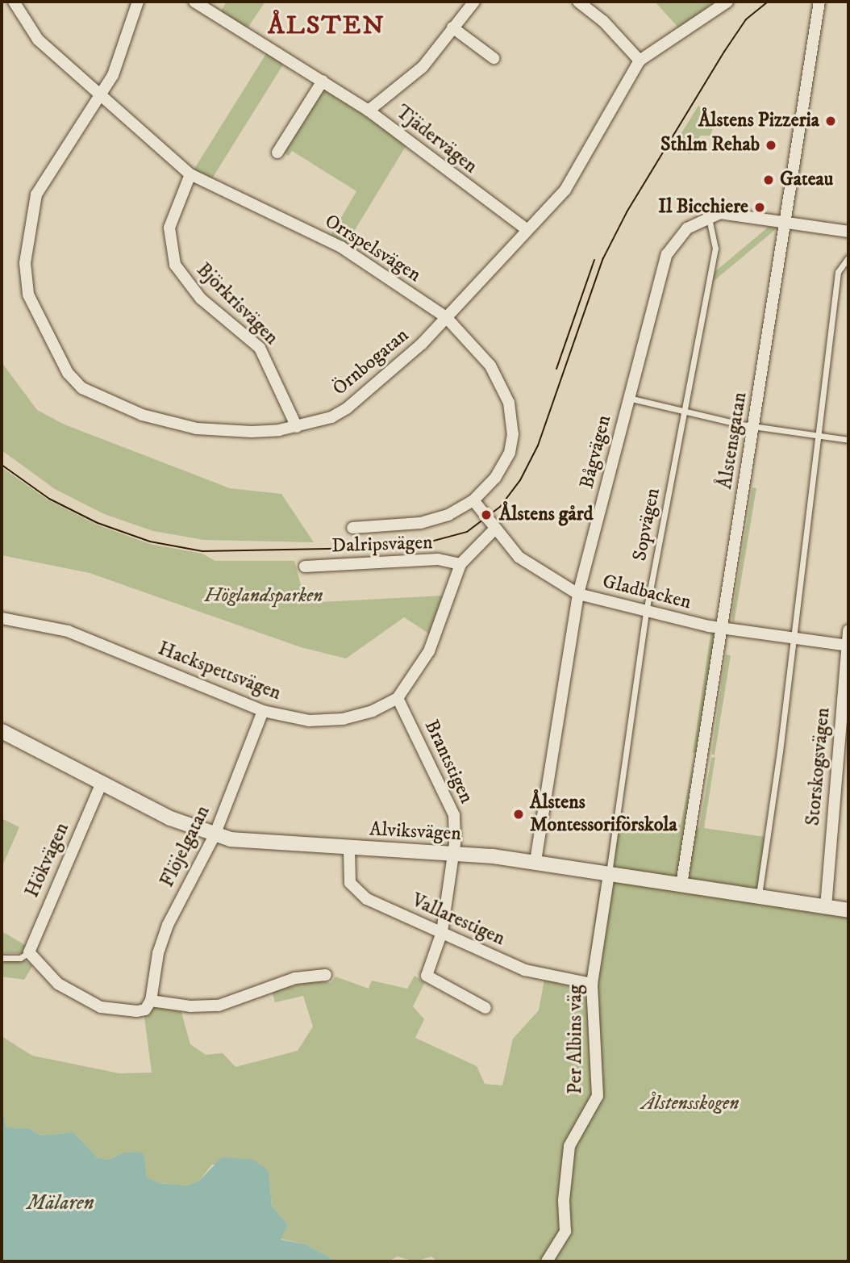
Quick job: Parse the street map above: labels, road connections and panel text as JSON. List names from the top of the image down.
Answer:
{
  "streets": {
    "street": [
      "Tjädervägen",
      "Orrspelsvägen",
      "Björkrisvägen",
      "Örnbogatan",
      "Ålstensgatan",
      "Bågvägen",
      "Dalripsvägen",
      "Gladbacken",
      "Hackspettsvägen",
      "Brantstigen",
      "Storskogsvägen",
      "Alviksvägen",
      "Flöjelgatan",
      "Hökvägen",
      "Vallarestigen",
      "Per Albins väg"
    ],
    "lane": ["Sopvägen"]
  },
  "crossings": [
    ["Tjädervägen", "Örnbogatan"],
    ["Orrspelsvägen", "Björkrisvägen"],
    ["Orrspelsvägen", "Örnbogatan"],
    ["Orrspelsvägen", "Gladbacken"],
    ["Björkrisvägen", "Örnbogatan"],
    ["Ålstensgatan", "Bågvägen"],
    ["Ålstensgatan", "Gladbacken"],
    ["Ålstensgatan", "Alviksvägen"],
    ["Bågvägen", "Sopvägen"],
    ["Bågvägen", "Gladbacken"],
    ["Bågvägen", "Alviksvägen"],
    ["Sopvägen", "Gladbacken"],
    ["Sopvägen", "Alviksvägen"],
    ["Sopvägen", "Per Albins väg"],
    ["Dalripsvägen", "Hackspettsvägen"],
    ["Gladbacken", "Hackspettsvägen"],
    ["Gladbacken", "Storskogsvägen"],
    ["Hackspettsvägen", "Brantstigen"],
    ["Hackspettsvägen", "Flöjelgatan"],
    ["Brantstigen", "Alviksvägen"],
    ["Brantstigen", "Vallarestigen"],
    ["Storskogsvägen", "Alviksvägen"],
    ["Alviksvägen", "Flöjelgatan"],
    ["Alviksvägen", "Hökvägen"],
    ["Alviksvägen", "Vallarestigen"],
    ["Alviksvägen", "Per Albins väg"],
    ["Vallarestigen", "Per Albins väg"]
  ],
  "districts": ["ÅLSTEN"],
  "water": ["Mälaren"],
  "parks": ["Höglandsparken", "Ålstensskogen"],
  "places": [
    "Ålstens Pizzeria",
    "Sthlm Rehab",
    "Gateau",
    "Il Bicchiere",
    "Ålstens gård",
    "Ålstens Montessoriförskola"
  ]
}
